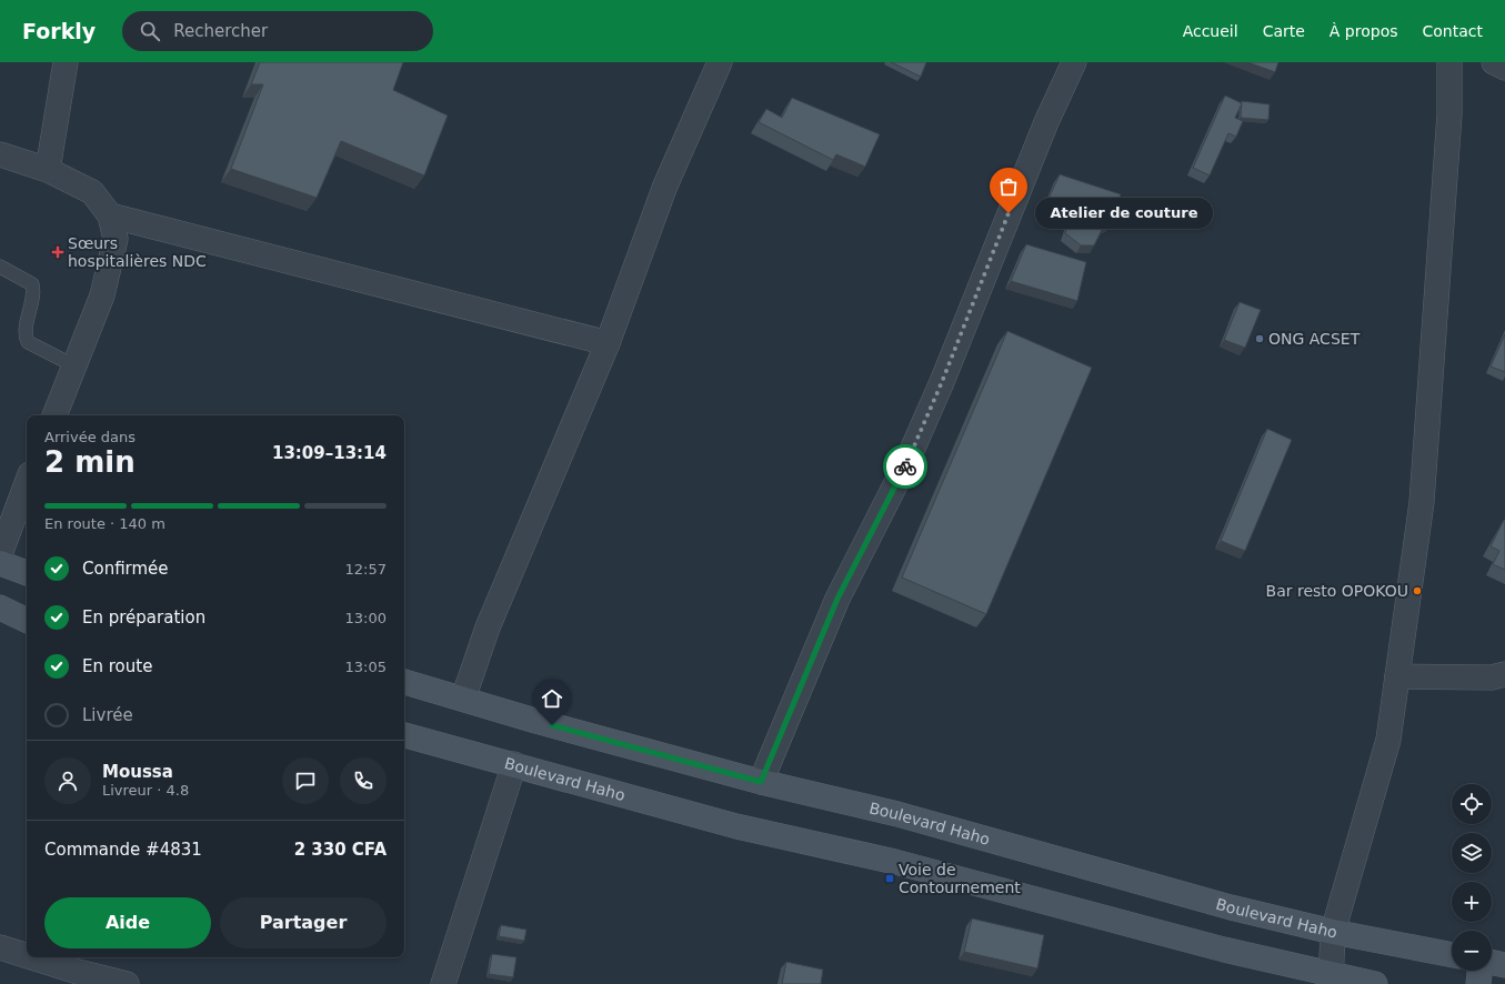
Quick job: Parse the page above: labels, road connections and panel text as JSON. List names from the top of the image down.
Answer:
{
  "streets": {
    "main road": ["Boulevard Haho"]
  },
  "places": {
    "other": ["Atelier de couture", "ONG ACSET", "Bar resto OPOKOU"],
    "health": ["Sœurs hospitalières NDC"],
    "transit": ["Voie de Contournement"]
  },
  "page": {
    "header": "Forkly",
    "search": "Rechercher",
    "nav": [
      "Accueil",
      "Carte",
      "À propos",
      "Contact"
    ],
    "bubble": "Atelier de couture",
    "heading": ["2 min", "Arrivée dans", "13:09–13:14"],
    "panel": [
      "Moussa",
      "Livreur · 4.8",
      "Commande #4831",
      "2 330 CFA"
    ],
    "bar": "En route · 140 m",
    "list": [
      ["Confirmée", "12:57"],
      ["En préparation", "13:00"],
      ["En route", "13:05"],
      "Livrée"
    ],
    "map_buttons": ["+", "−"],
    "buttons": ["Aide", "Partager"]
  }
}
